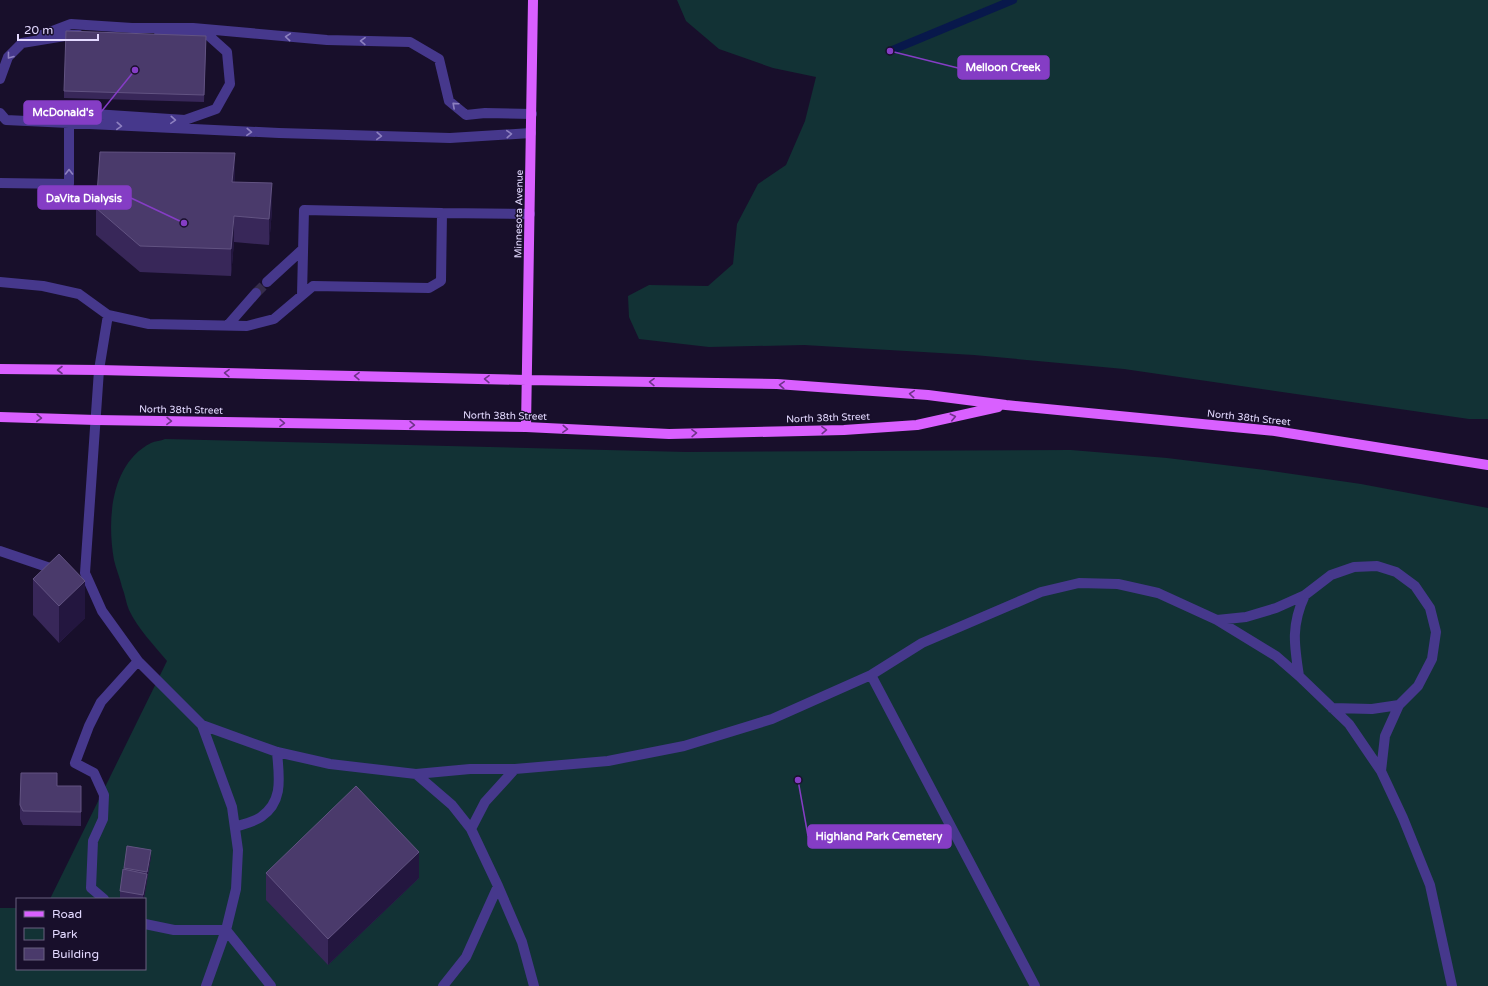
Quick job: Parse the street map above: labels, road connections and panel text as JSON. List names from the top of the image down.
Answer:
{
  "streets": {
    "main road": ["Minnesota Avenue", "North 38th Street"]
  },
  "crossings": [
    ["Minnesota Avenue", "North 38th Street"]
  ],
  "places": [
    "Melloon Creek",
    "McDonald's",
    "DaVita Dialysis",
    "Highland Park Cemetery"
  ],
  "legend": ["Road", "Park", "Building"],
  "scale_bar": "20 m"
}
